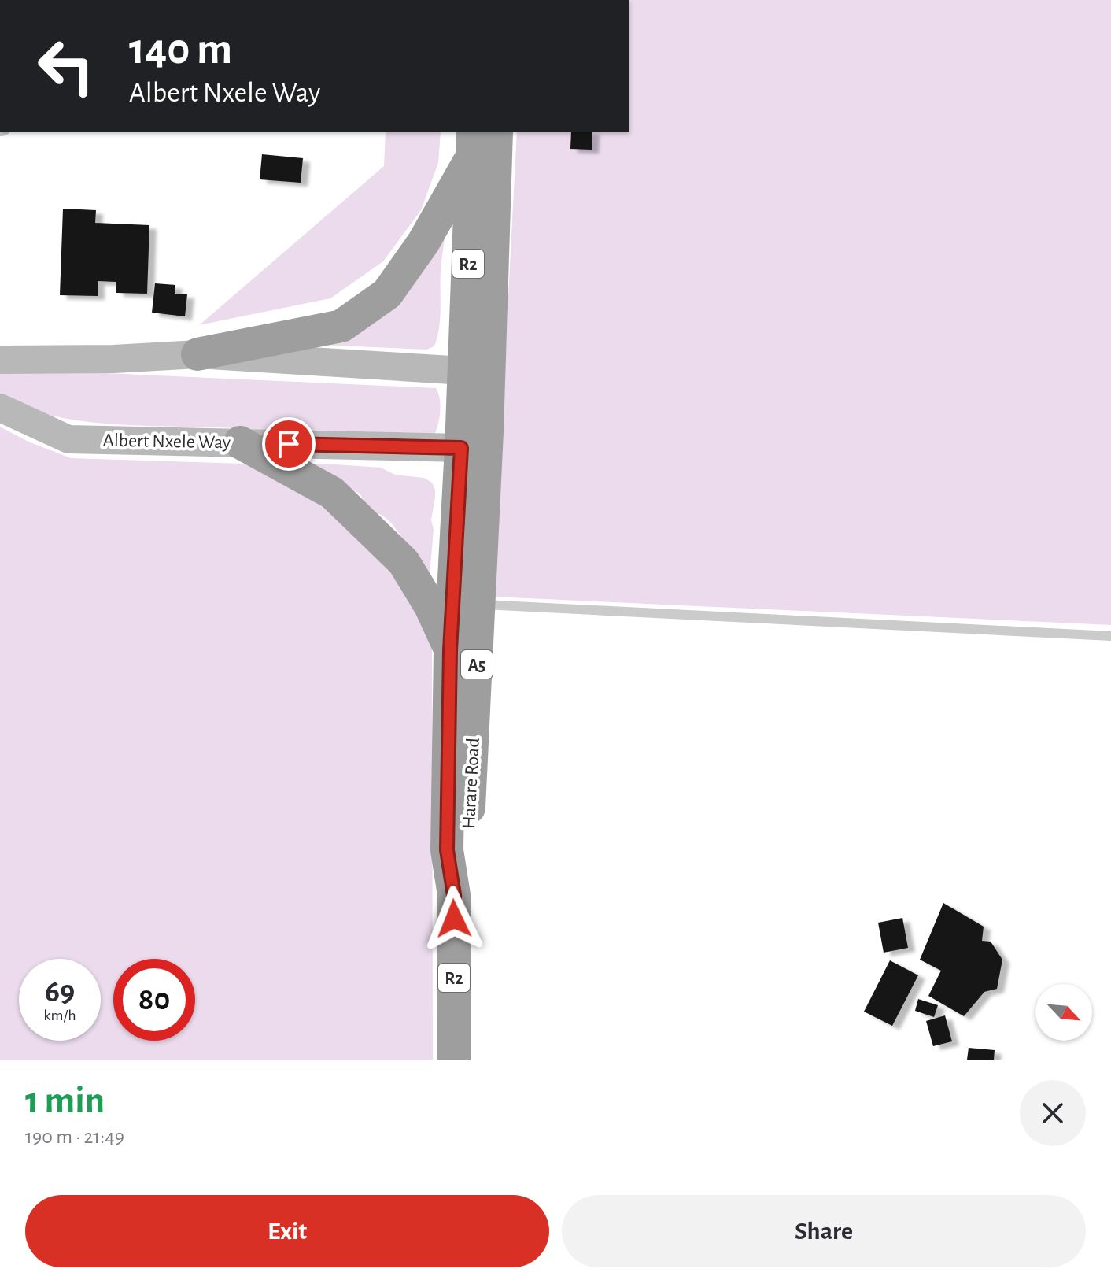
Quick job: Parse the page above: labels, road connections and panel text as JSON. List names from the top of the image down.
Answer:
{
  "streets": {
    "highway": ["R2", "A5", "Harare Road"],
    "main road": ["Albert Nxele Way"]
  },
  "crossings": [
    ["R2", "Harare Road"],
    ["Albert Nxele Way", "Harare Road"]
  ],
  "north": "bottom right",
  "page": {
    "turn": ["140 m", "Albert Nxele Way"],
    "speed": "69 km/h",
    "limit": "80",
    "heading": ["1 min", "190 m · 21:49"],
    "buttons": ["Exit", "Share"]
  }
}
